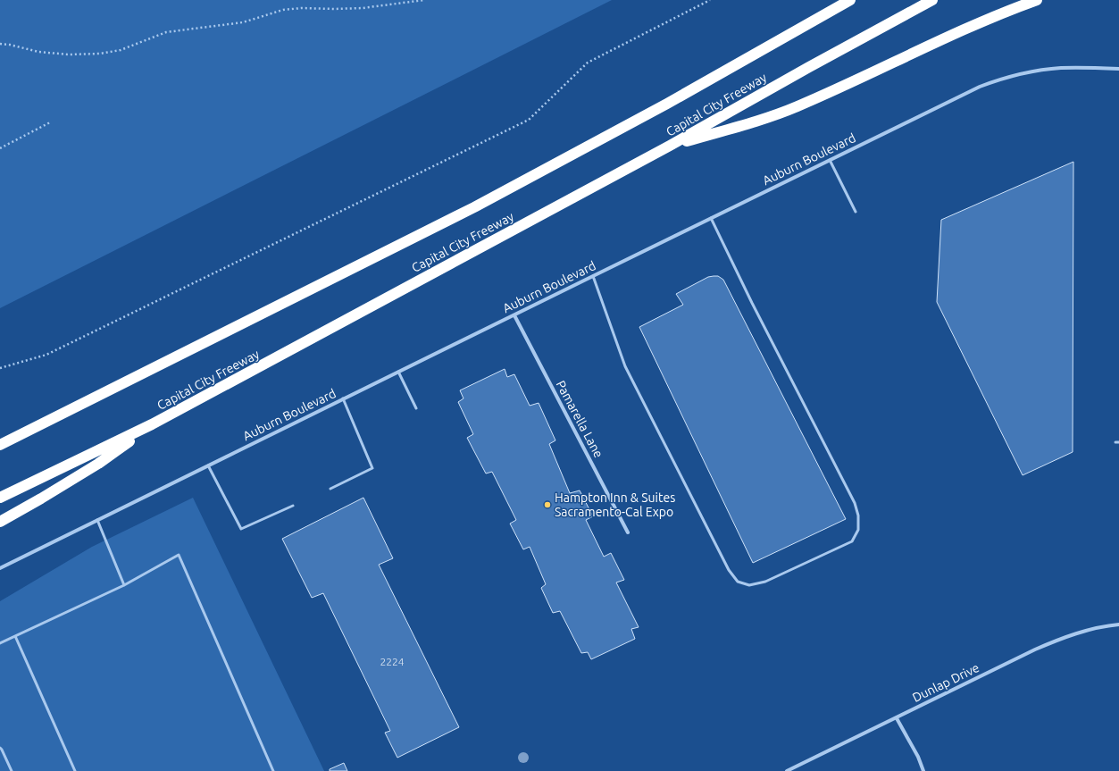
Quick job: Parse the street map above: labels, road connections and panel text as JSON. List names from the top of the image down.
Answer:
{
  "streets": {
    "highway": ["Capital City Freeway"],
    "street": ["Auburn Boulevard", "Pamarella Lane", "Dunlap Drive"]
  },
  "crossings": [
    ["Auburn Boulevard", "Pamarella Lane"]
  ],
  "places": ["Hampton Inn & Suites Sacramento-Cal Expo"],
  "house_numbers": ["2224"]
}
